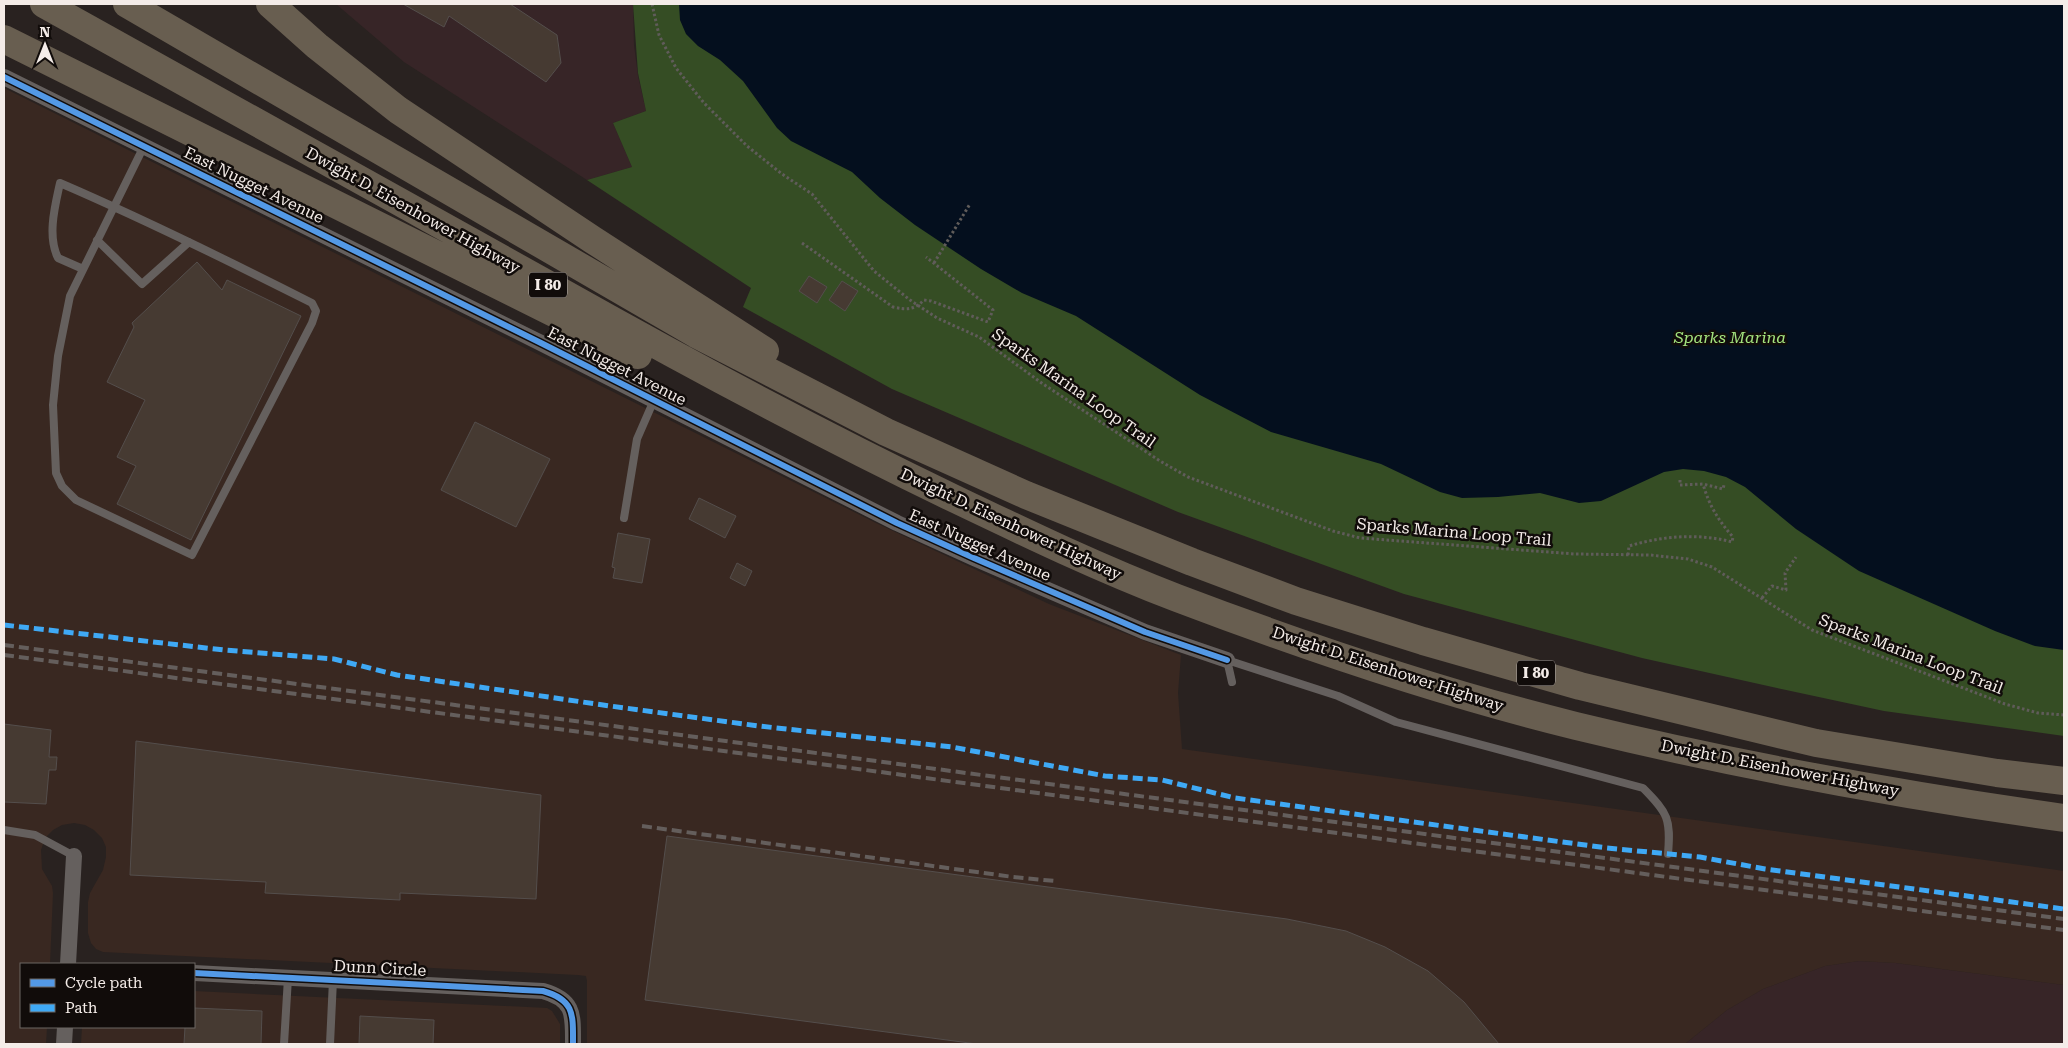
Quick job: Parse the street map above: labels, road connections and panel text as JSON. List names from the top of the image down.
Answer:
{
  "streets": {
    "highway": ["Dwight D. Eisenhower Highway", "I 80"],
    "street": ["East Nugget Avenue", "Dunn Circle"],
    "path": ["Sparks Marina Loop Trail"]
  },
  "parks": ["Sparks Marina"],
  "legend": ["Cycle path", "Path"],
  "north": "top"
}
